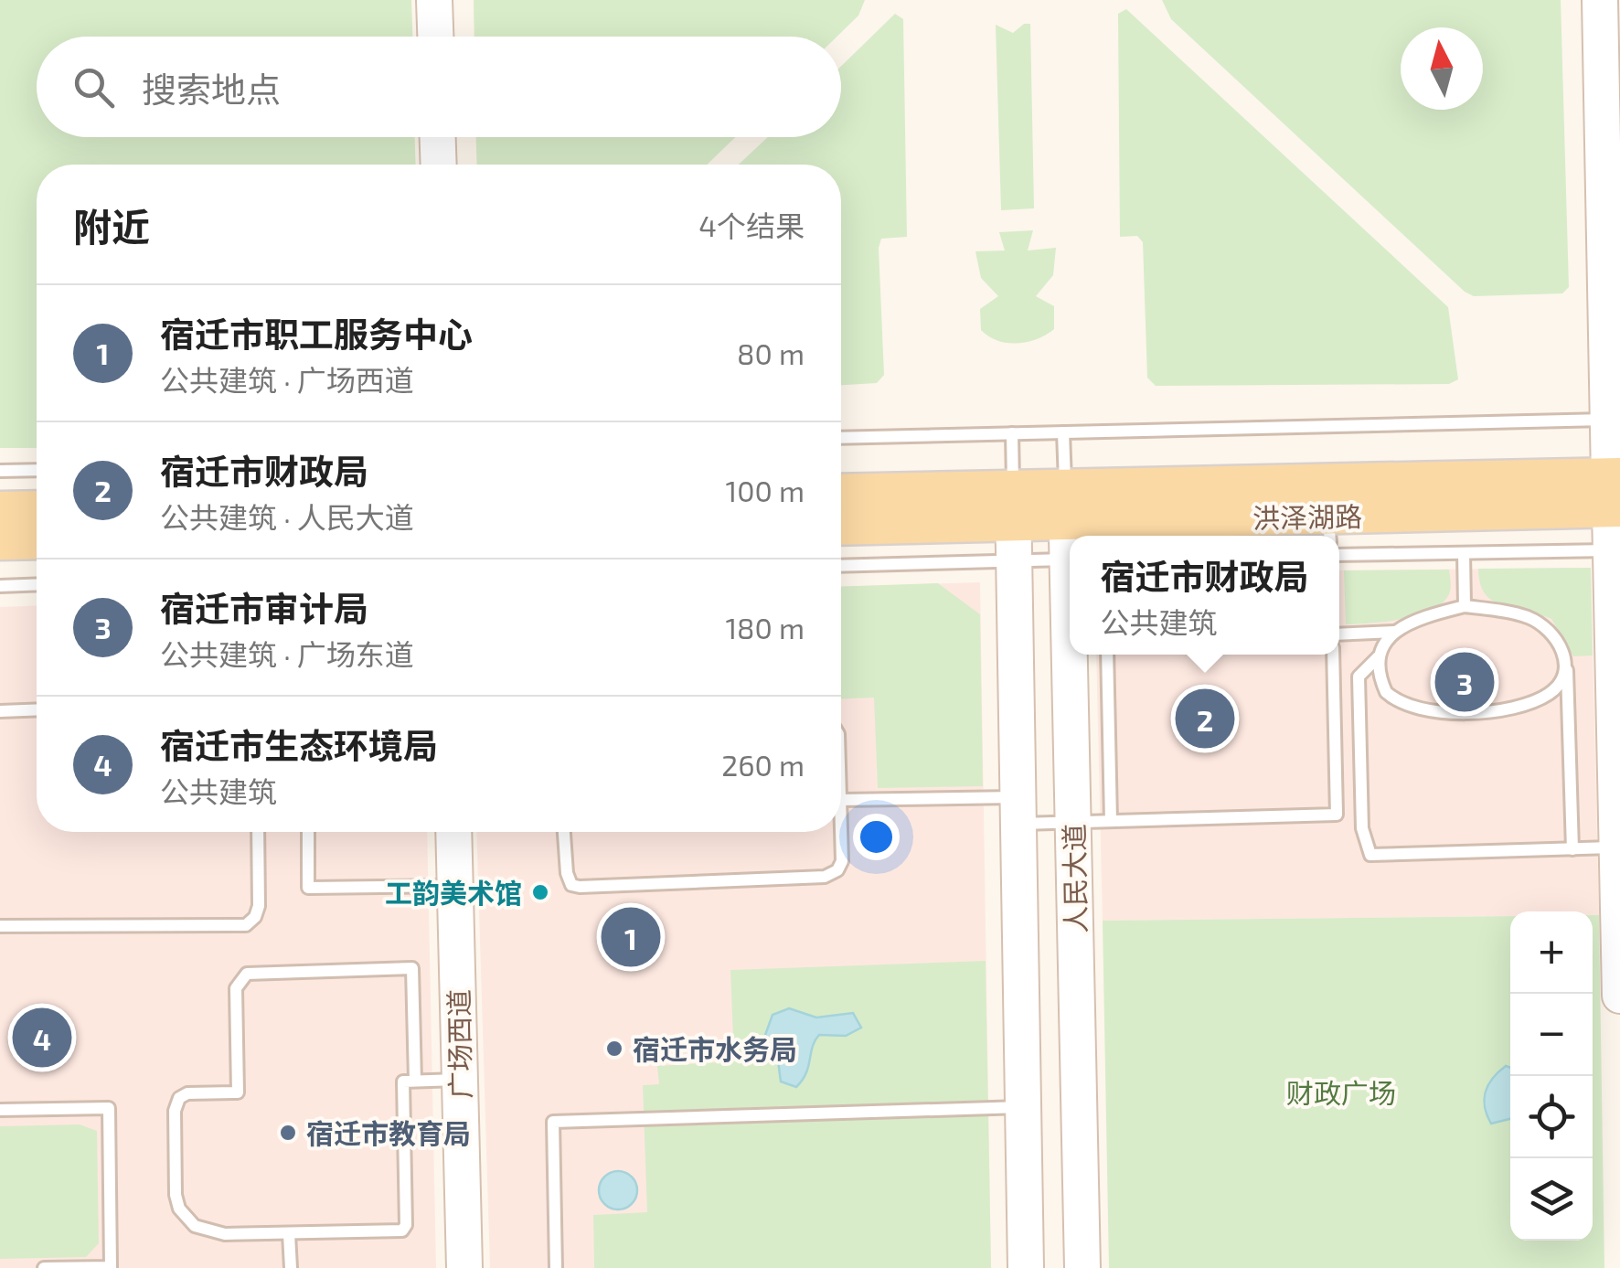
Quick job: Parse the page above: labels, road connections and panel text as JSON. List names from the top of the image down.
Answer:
{
  "streets": {
    "main road": ["洪泽湖路"],
    "street": ["人民大道", "广场西道"]
  },
  "crossings": [
    ["洪泽湖路", "人民大道"]
  ],
  "parks": ["财政广场"],
  "places": ["工韵美术馆", "宿迁市水务局", "宿迁市教育局"],
  "north": "top",
  "page": {
    "search": "搜索地点",
    "heading": ["附近", "4个结果"],
    "list": [
      {
        "mark": "1",
        "name": "宿迁市职工服务中心",
        "note": "公共建筑 · 广场西道",
        "value": "80 m"
      },
      {
        "mark": "2",
        "name": "宿迁市财政局",
        "note": "公共建筑 · 人民大道",
        "value": "100 m"
      },
      {
        "mark": "3",
        "name": "宿迁市审计局",
        "note": "公共建筑 · 广场东道",
        "value": "180 m"
      },
      {
        "mark": "4",
        "name": "宿迁市生态环境局",
        "note": "公共建筑",
        "value": "260 m"
      }
    ],
    "popup": ["宿迁市财政局", "公共建筑"],
    "pins": [
      "3",
      "2",
      "1",
      "4"
    ],
    "map_buttons": ["+", "−"]
  }
}
